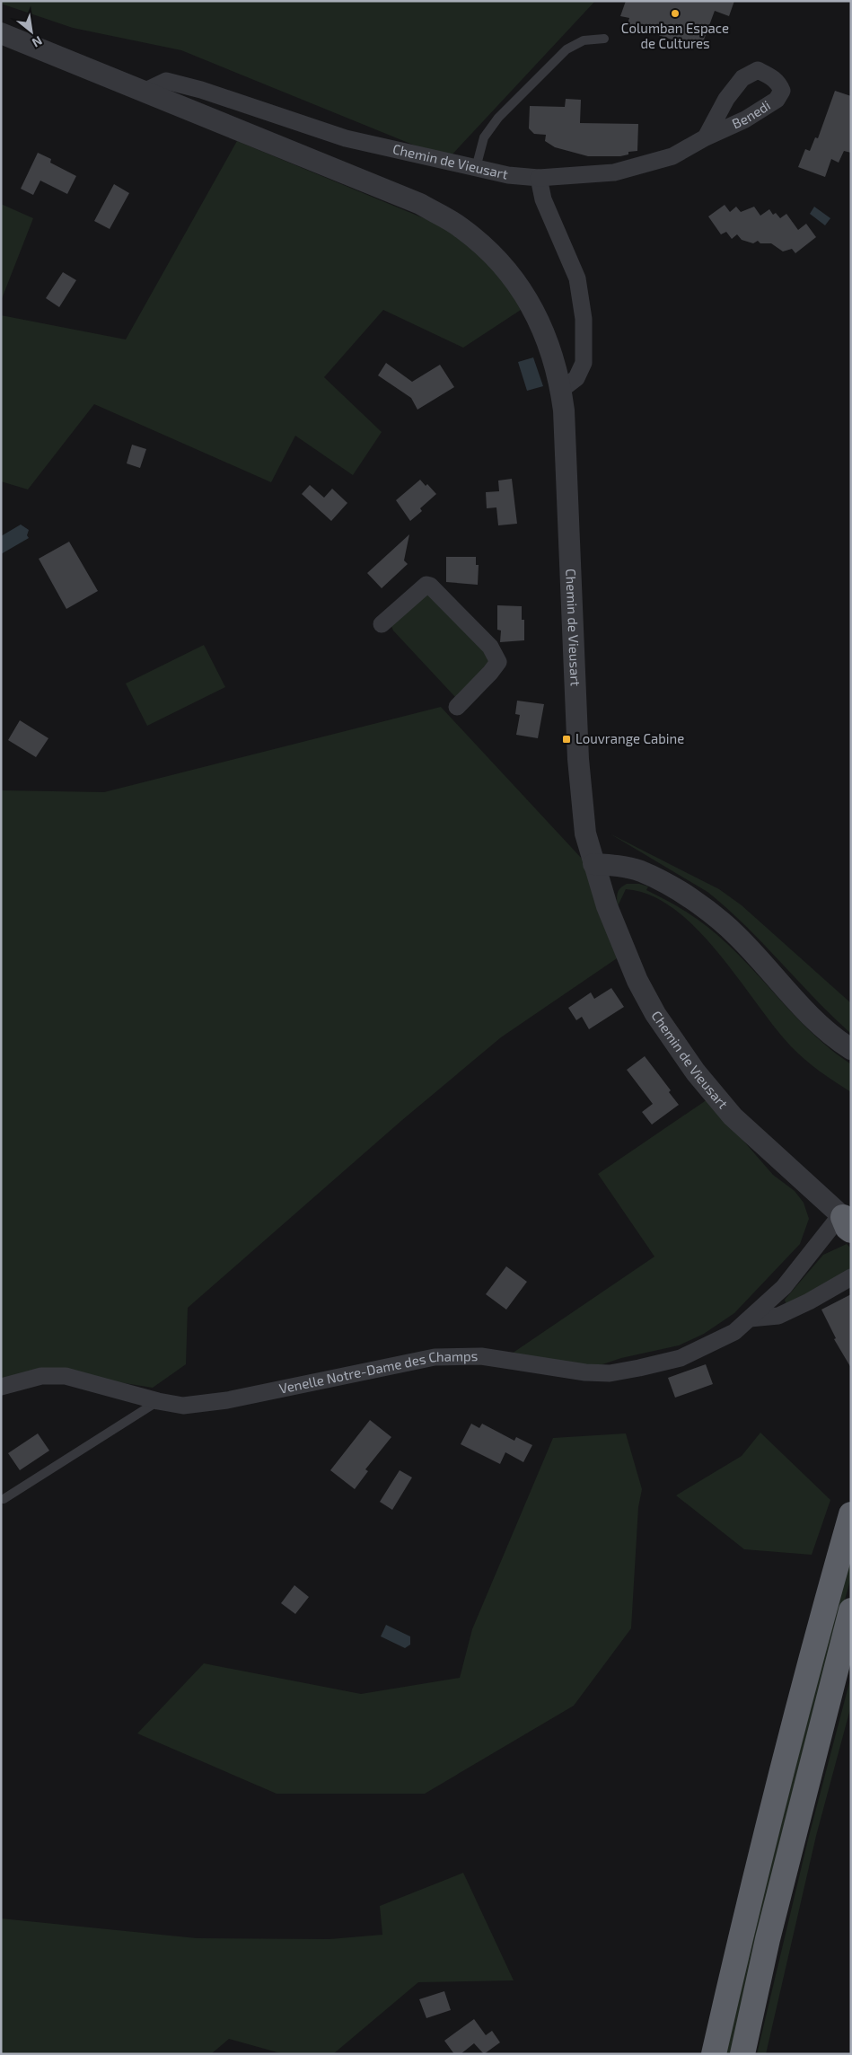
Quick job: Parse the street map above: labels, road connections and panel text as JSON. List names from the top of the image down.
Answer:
{
  "streets": {
    "street": ["Benedi", "Chemin de Vieusart", "Venelle Notre-Dame des Champs"]
  },
  "crossings": [
    ["Benedi", "Chemin de Vieusart"],
    ["Chemin de Vieusart", "Venelle Notre-Dame des Champs"]
  ],
  "places": {
    "other": ["Columban Espace de Cultures"],
    "transit": ["Louvrange Cabine"]
  },
  "north": "bottom right"
}
